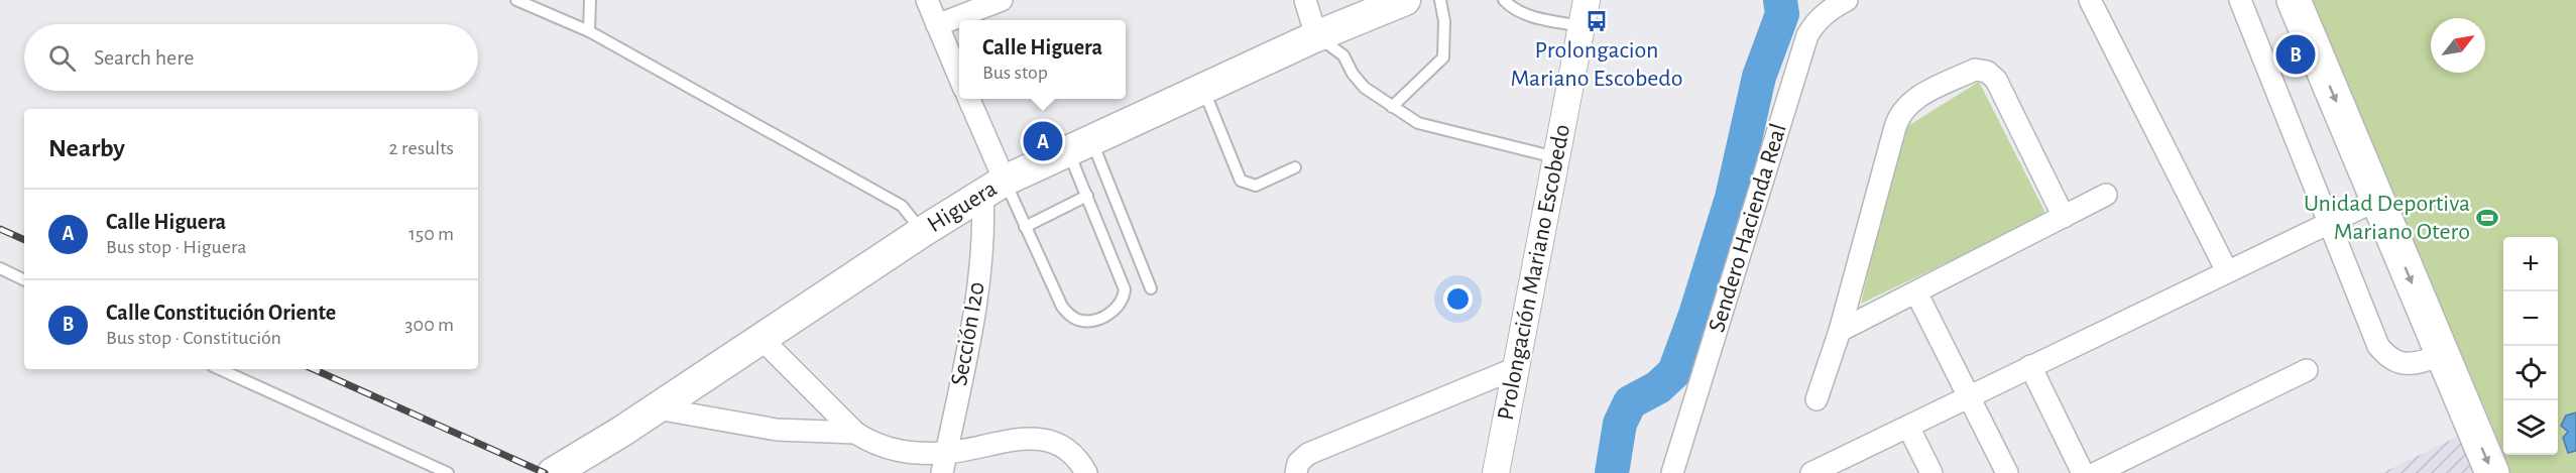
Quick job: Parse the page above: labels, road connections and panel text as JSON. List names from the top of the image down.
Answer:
{
  "streets": {
    "main road": ["Higuera"],
    "street": ["Sendero Hacienda Real", "Prolongación Mariano Escobedo", "Sección I20"]
  },
  "crossings": [
    ["Higuera", "Sección I20"]
  ],
  "places": {
    "bus stop": ["Prolongacion Mariano Escobedo"],
    "sports": ["Unidad Deportiva Mariano Otero"]
  },
  "north": "top right",
  "page": {
    "popup": ["Calle Higuera", "Bus stop"],
    "search": "Search here",
    "pins": ["B", "A"],
    "heading": ["Nearby", "2 results"],
    "list": [
      {
        "mark": "A",
        "name": "Calle Higuera",
        "note": "Bus stop · Higuera",
        "value": "150 m"
      },
      {
        "mark": "B",
        "name": "Calle Constitución Oriente",
        "note": "Bus stop · Constitución",
        "value": "300 m"
      }
    ],
    "map_buttons": ["+", "−"]
  }
}
